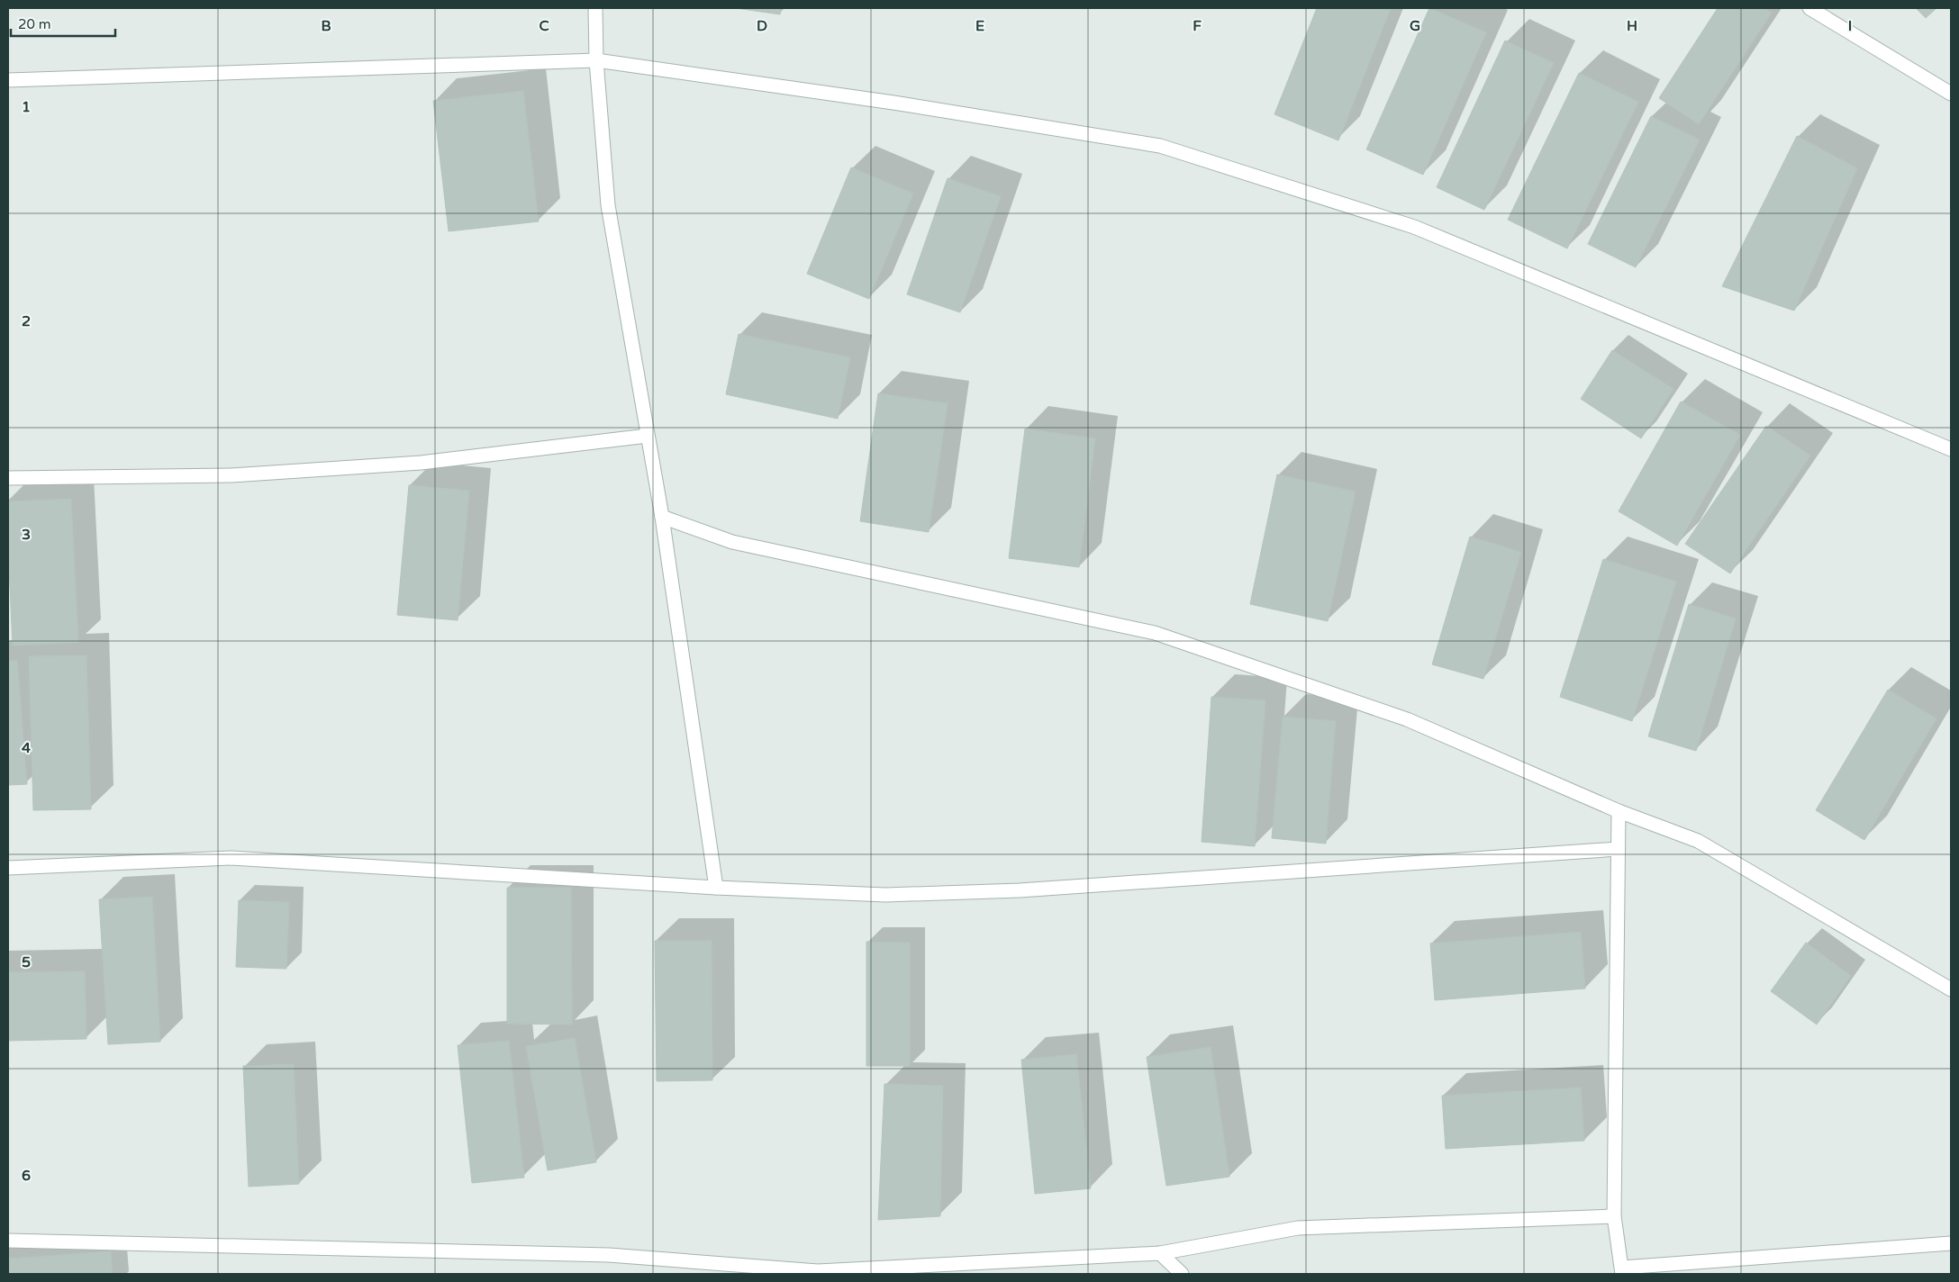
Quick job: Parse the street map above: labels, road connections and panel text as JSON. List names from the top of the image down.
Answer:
{
  "scale_bar": "20 m",
  "grid": {
    "columns": [
      "B",
      "C",
      "D",
      "E",
      "F",
      "G",
      "H",
      "I"
    ],
    "rows": [
      "1",
      "2",
      "3",
      "4",
      "5",
      "6"
    ]
  }
}
